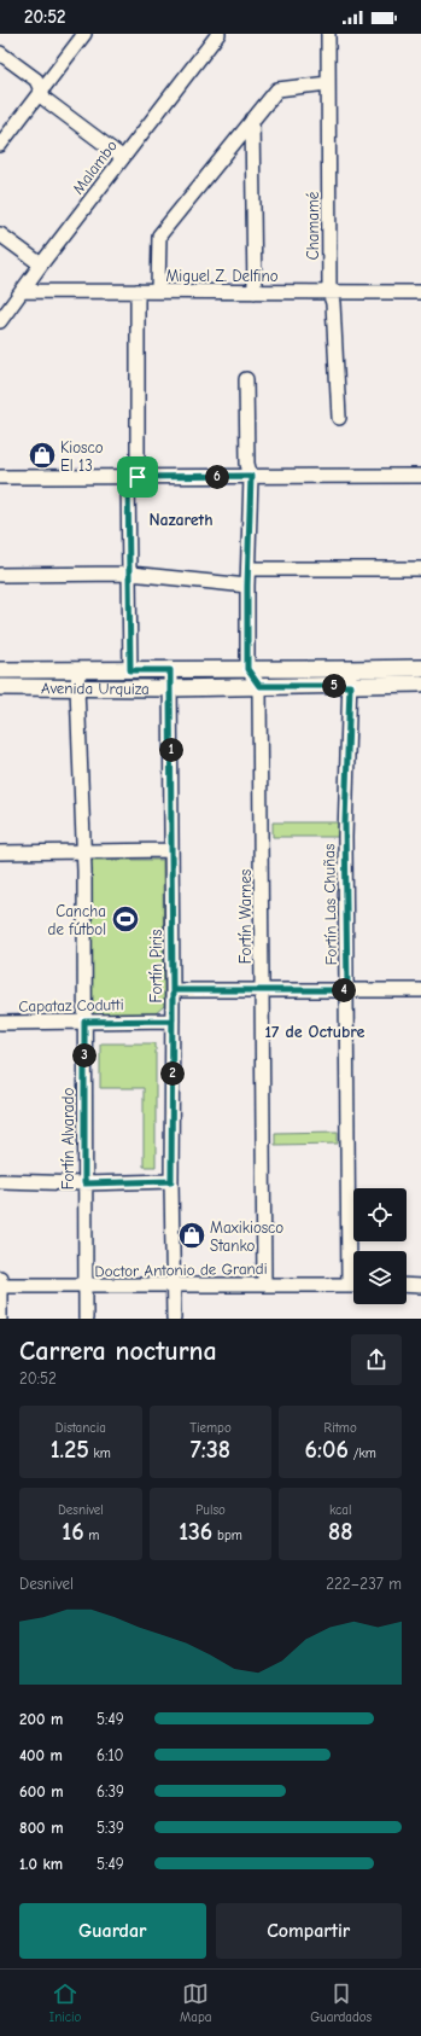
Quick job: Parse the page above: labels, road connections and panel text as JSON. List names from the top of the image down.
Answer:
{
  "streets": {
    "main road": ["Avenida Urquiza"],
    "street": [
      "Malambo",
      "Chamamé",
      "Miguel Z. Delfino",
      "Fortín Las Chuñas",
      "Fortín Warnes",
      "Fortín Piris",
      "Capataz Codutti",
      "Fortín Alvarado",
      "Doctor Antonio de Grandi"
    ]
  },
  "crossings": [
    ["Malambo", "Miguel Z. Delfino"],
    ["Chamamé", "Miguel Z. Delfino"],
    ["Avenida Urquiza", "Fortín Las Chuñas"],
    ["Avenida Urquiza", "Fortín Warnes"],
    ["Avenida Urquiza", "Fortín Piris"],
    ["Avenida Urquiza", "Fortín Alvarado"],
    ["Fortín Warnes", "Doctor Antonio de Grandi"],
    ["Fortín Piris", "Capataz Codutti"],
    ["Fortín Piris", "Doctor Antonio de Grandi"],
    ["Capataz Codutti", "Fortín Alvarado"],
    ["Fortín Alvarado", "Doctor Antonio de Grandi"]
  ],
  "districts": ["Nazareth", "17 de Octubre"],
  "places": {
    "shop": ["Kiosco El 13", "Maxikiosco Stanko"],
    "sports": ["Cancha de fútbol"]
  },
  "page": {
    "status": "20:52",
    "pins": [
      "6",
      "5",
      "1",
      "4",
      "3",
      "2"
    ],
    "heading": ["Carrera nocturna", "20:52"],
    "stats": [
      ["Distancia", "1.25 km"],
      ["Tiempo", "7:38"],
      ["Ritmo", "6:06 /km"],
      ["Desnivel", "16 m"],
      ["Pulso", "136 bpm"],
      ["kcal", "88"]
    ],
    "chart": ["Desnivel", "222–237 m"],
    "list": [
      {
        "name": "200 m",
        "note": "5:49"
      },
      {
        "name": "400 m",
        "note": "6:10"
      },
      {
        "name": "600 m",
        "note": "6:39"
      },
      {
        "name": "800 m",
        "note": "5:39"
      },
      {
        "name": "1.0 km",
        "note": "5:49"
      }
    ],
    "buttons": ["Guardar", "Compartir"],
    "tabs": ["Inicio", "Mapa", "Guardados"]
  }
}
